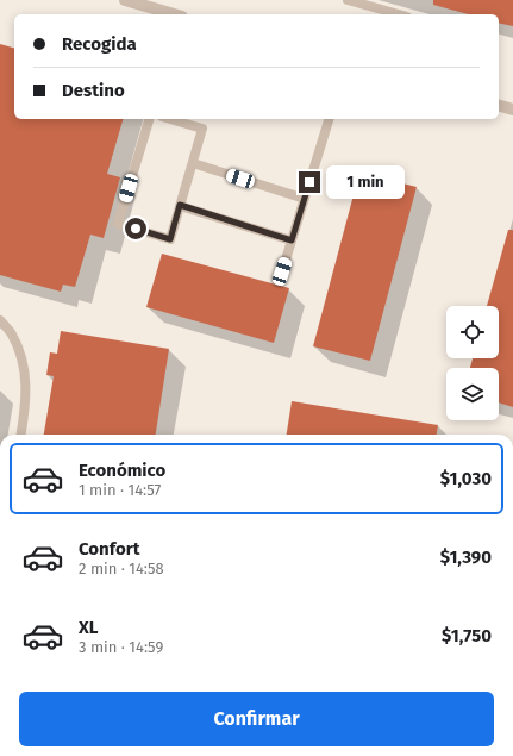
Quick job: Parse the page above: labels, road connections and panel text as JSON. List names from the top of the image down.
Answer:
{
  "page": {
    "banner": ["Recogida", "Destino"],
    "bubble": "1 min",
    "list": [
      {
        "name": "Económico",
        "note": "1 min · 14:57",
        "value": "$1,030"
      },
      {
        "name": "Confort",
        "note": "2 min · 14:58",
        "value": "$1,390"
      },
      {
        "name": "XL",
        "note": "3 min · 14:59",
        "value": "$1,750"
      }
    ],
    "buttons": "Confirmar"
  }
}
